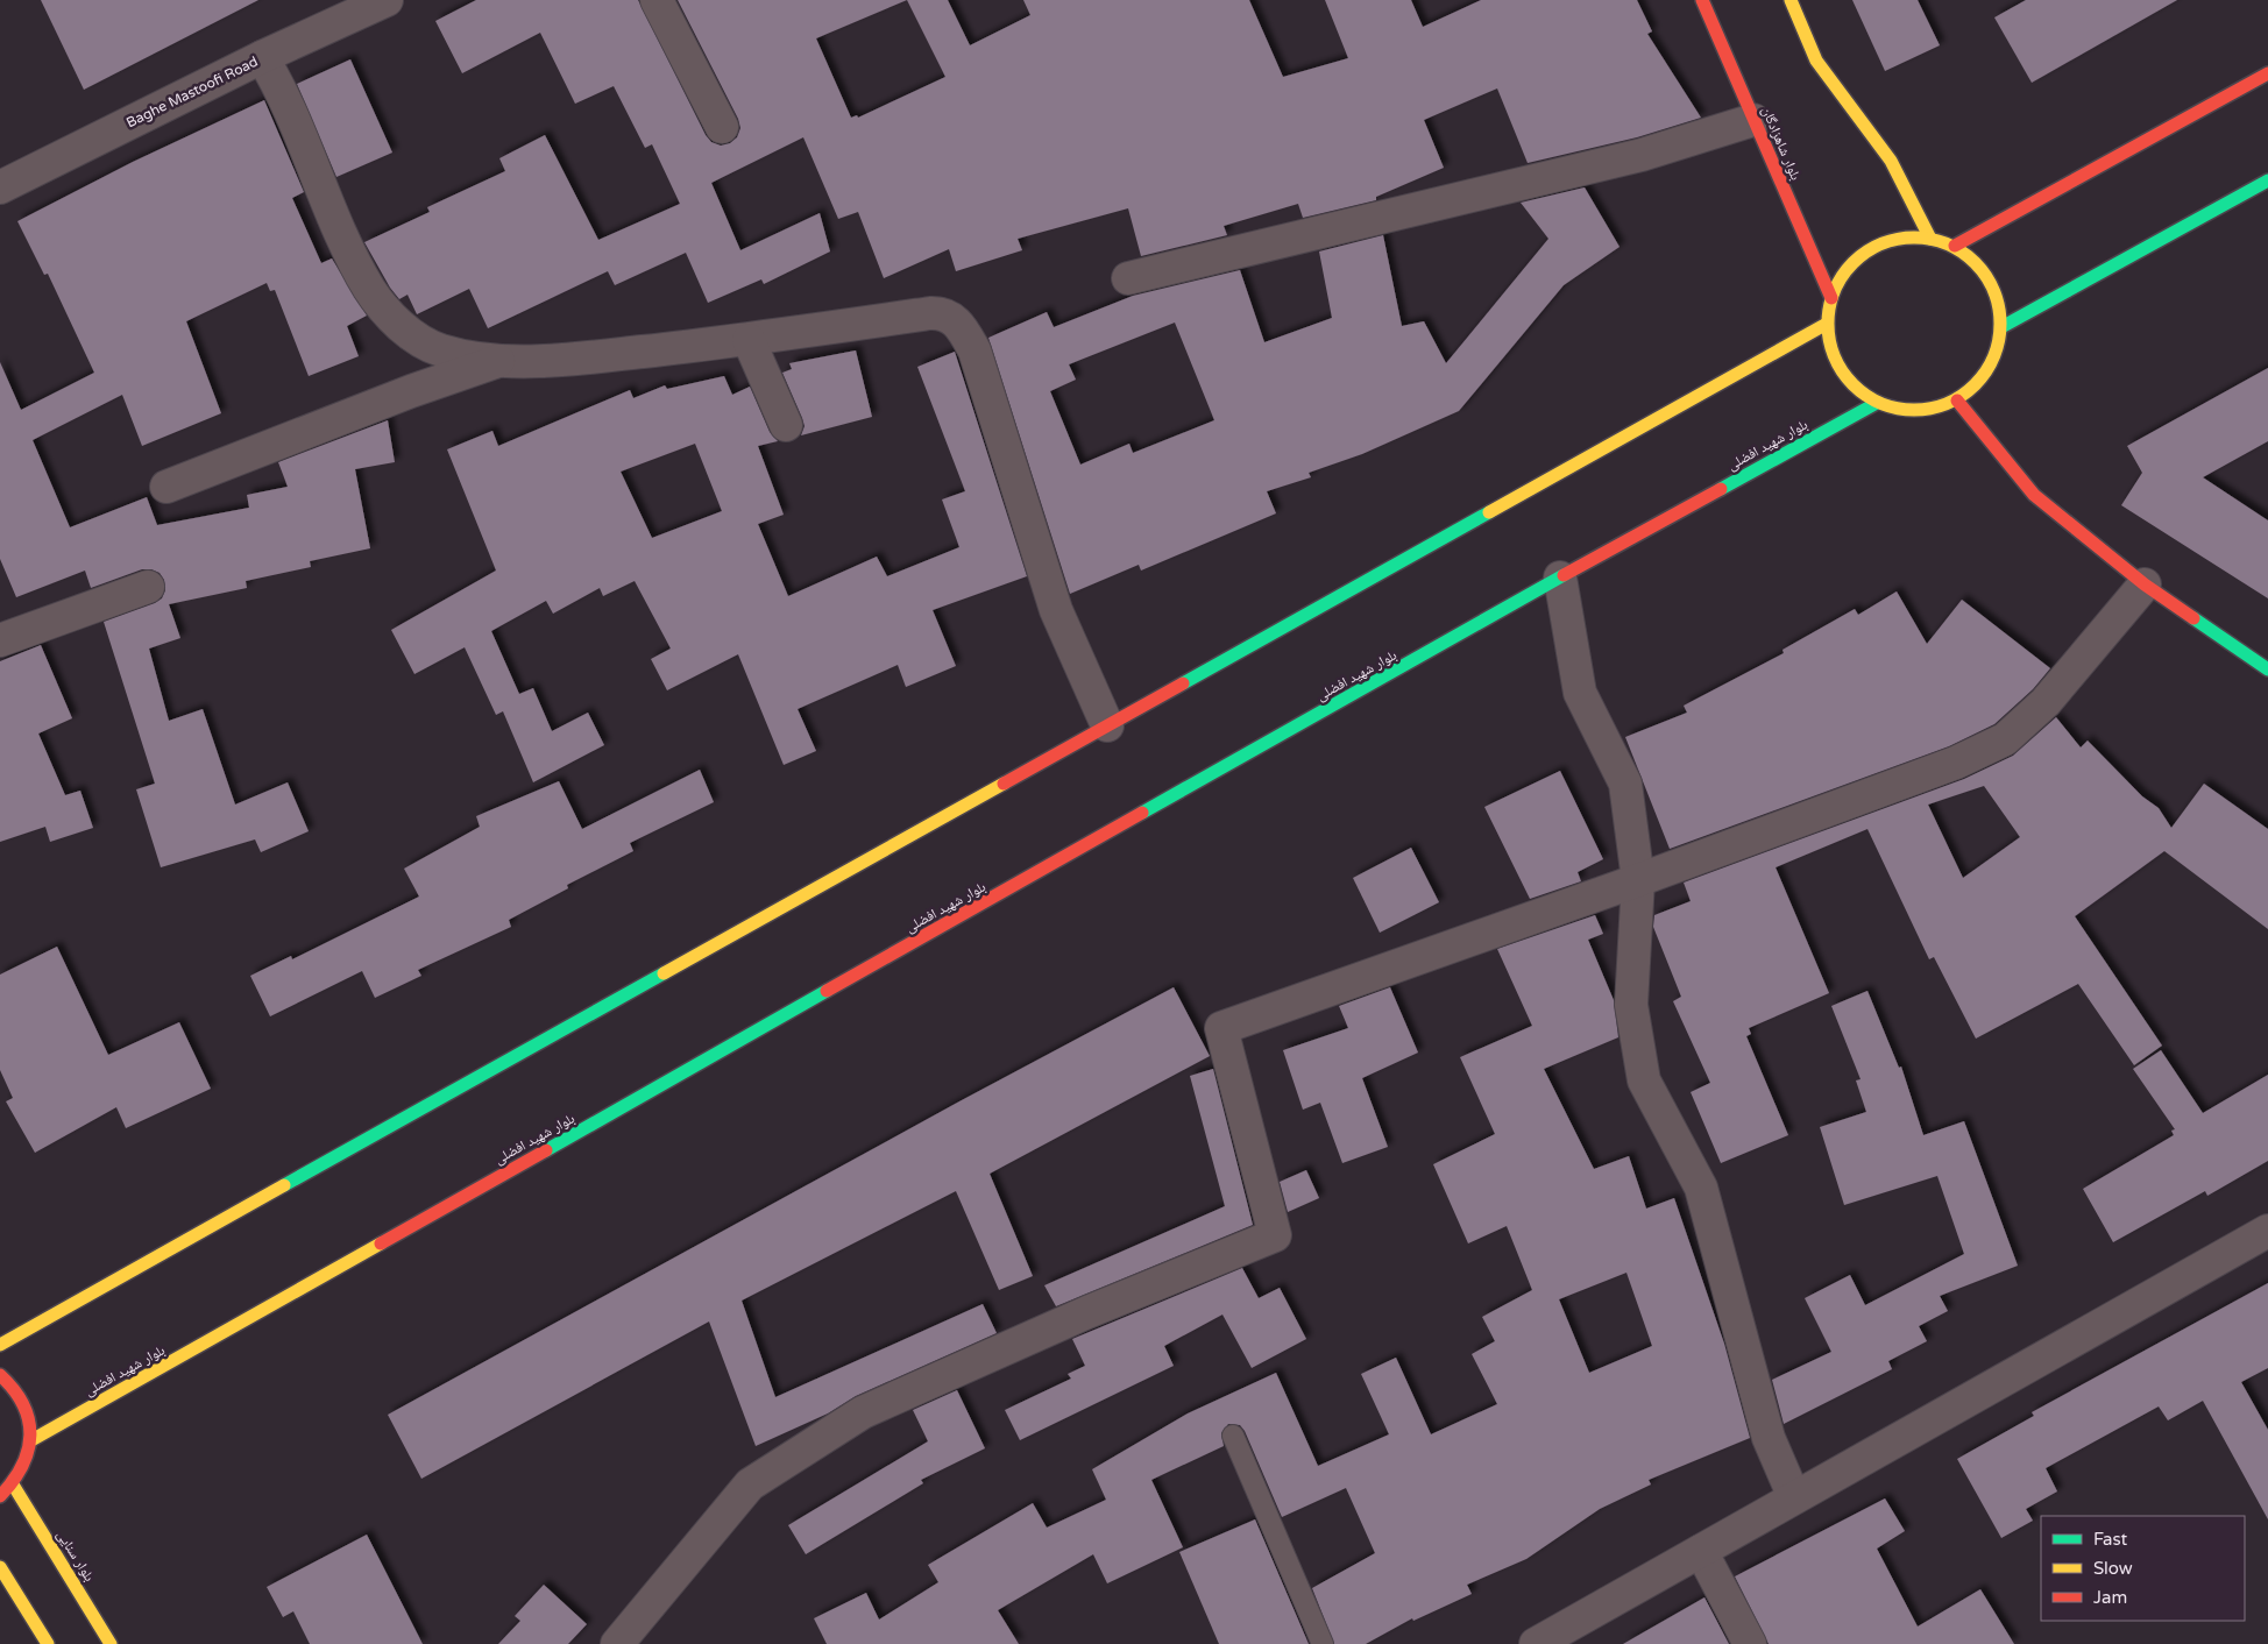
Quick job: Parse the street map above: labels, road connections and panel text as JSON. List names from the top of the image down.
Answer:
{
  "streets": {
    "main road": ["بلوار شاهزادگان", "بلوار شهید افضلی", "بلوار سنایی"],
    "street": ["Baghe Mastoofi Road"]
  },
  "crossings": [
    ["بلوار شاهزادگان", "بلوار شهید افضلی"]
  ],
  "legend": ["Fast", "Slow", "Jam"]
}
